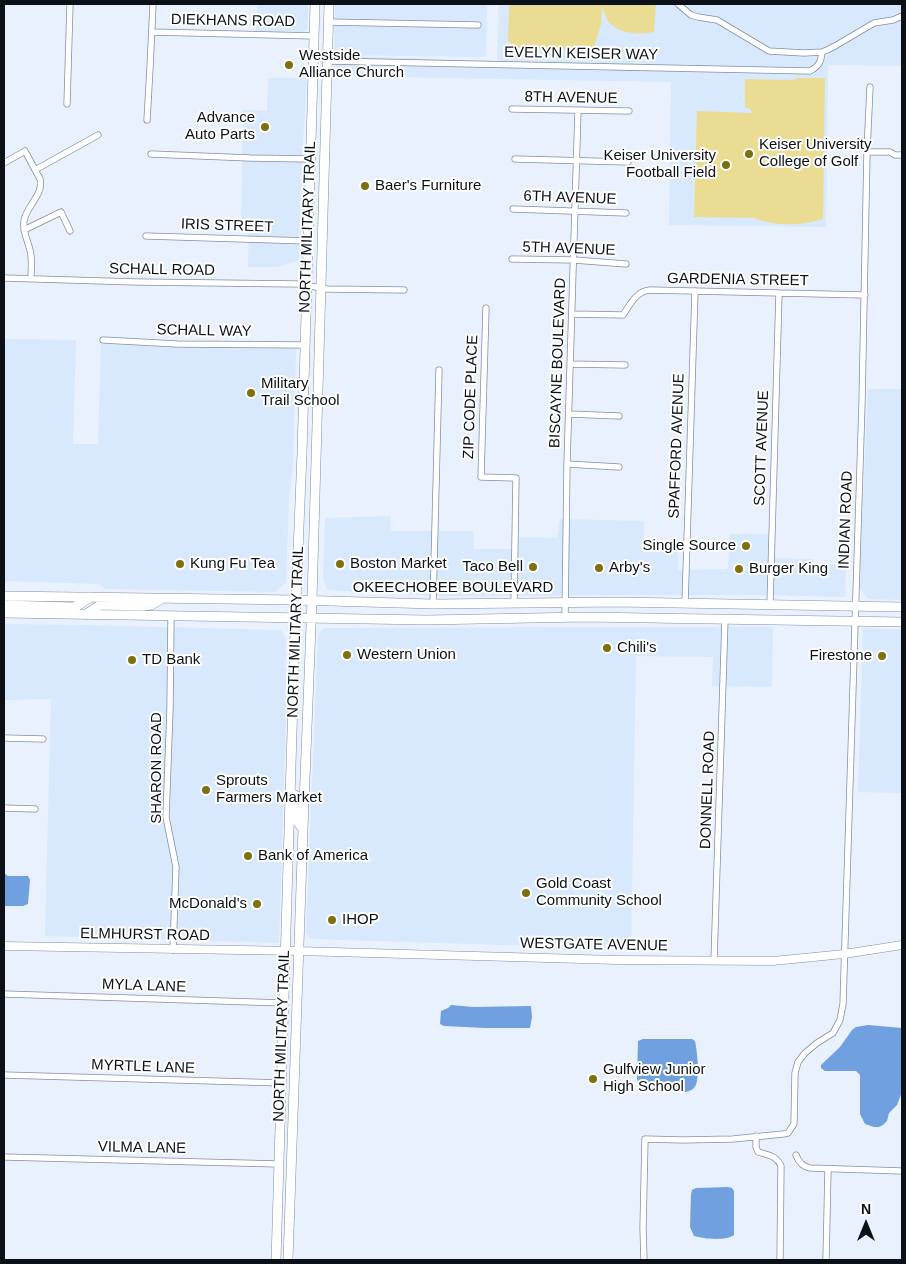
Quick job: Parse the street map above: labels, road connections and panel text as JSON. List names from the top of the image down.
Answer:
{
  "streets": {
    "main road": ["NORTH MILITARY TRAIL", "OKEECHOBEE BOULEVARD"],
    "street": [
      "DIEKHANS ROAD",
      "EVELYN KEISER WAY",
      "8TH AVENUE",
      "6TH AVENUE",
      "IRIS STREET",
      "5TH AVENUE",
      "SCHALL ROAD",
      "GARDENIA STREET",
      "SCHALL WAY",
      "BISCAYNE BOULEVARD",
      "ZIP CODE PLACE",
      "SPAFFORD AVENUE",
      "SCOTT AVENUE",
      "INDIAN ROAD",
      "SHARON ROAD",
      "DONNELL ROAD",
      "ELMHURST ROAD",
      "WESTGATE AVENUE",
      "MYLA LANE",
      "MYRTLE LANE",
      "VILMA LANE"
    ]
  },
  "crossings": [
    ["DIEKHANS ROAD", "NORTH MILITARY TRAIL"],
    ["EVELYN KEISER WAY", "NORTH MILITARY TRAIL"],
    ["8TH AVENUE", "BISCAYNE BOULEVARD"],
    ["6TH AVENUE", "BISCAYNE BOULEVARD"],
    ["IRIS STREET", "NORTH MILITARY TRAIL"],
    ["NORTH MILITARY TRAIL", "SCHALL ROAD"],
    ["NORTH MILITARY TRAIL", "SCHALL WAY"],
    ["NORTH MILITARY TRAIL", "OKEECHOBEE BOULEVARD"],
    ["NORTH MILITARY TRAIL", "ELMHURST ROAD"],
    ["NORTH MILITARY TRAIL", "WESTGATE AVENUE"],
    ["NORTH MILITARY TRAIL", "MYLA LANE"],
    ["NORTH MILITARY TRAIL", "MYRTLE LANE"],
    ["NORTH MILITARY TRAIL", "VILMA LANE"],
    ["5TH AVENUE", "BISCAYNE BOULEVARD"],
    ["GARDENIA STREET", "BISCAYNE BOULEVARD"],
    ["GARDENIA STREET", "SPAFFORD AVENUE"],
    ["GARDENIA STREET", "SCOTT AVENUE"],
    ["GARDENIA STREET", "INDIAN ROAD"],
    ["BISCAYNE BOULEVARD", "OKEECHOBEE BOULEVARD"],
    ["ZIP CODE PLACE", "OKEECHOBEE BOULEVARD"],
    ["SPAFFORD AVENUE", "OKEECHOBEE BOULEVARD"],
    ["SCOTT AVENUE", "OKEECHOBEE BOULEVARD"],
    ["INDIAN ROAD", "OKEECHOBEE BOULEVARD"],
    ["INDIAN ROAD", "WESTGATE AVENUE"],
    ["OKEECHOBEE BOULEVARD", "SHARON ROAD"],
    ["OKEECHOBEE BOULEVARD", "DONNELL ROAD"],
    ["SHARON ROAD", "ELMHURST ROAD"],
    ["DONNELL ROAD", "WESTGATE AVENUE"],
    ["ELMHURST ROAD", "WESTGATE AVENUE"]
  ],
  "places": [
    "Westside Alliance Church",
    "Advance Auto Parts",
    "Keiser University College of Golf",
    "Keiser University Football Field",
    "Baer's Furniture",
    "Military Trail School",
    "Single Source",
    "Kung Fu Tea",
    "Boston Market",
    "Taco Bell",
    "Arby's",
    "Burger King",
    "Chili's",
    "Western Union",
    "Firestone",
    "TD Bank",
    "Sprouts Farmers Market",
    "Bank of America",
    "Gold Coast Community School",
    "McDonald's",
    "IHOP",
    "Gulfview Junior High School"
  ],
  "north": "top"
}
